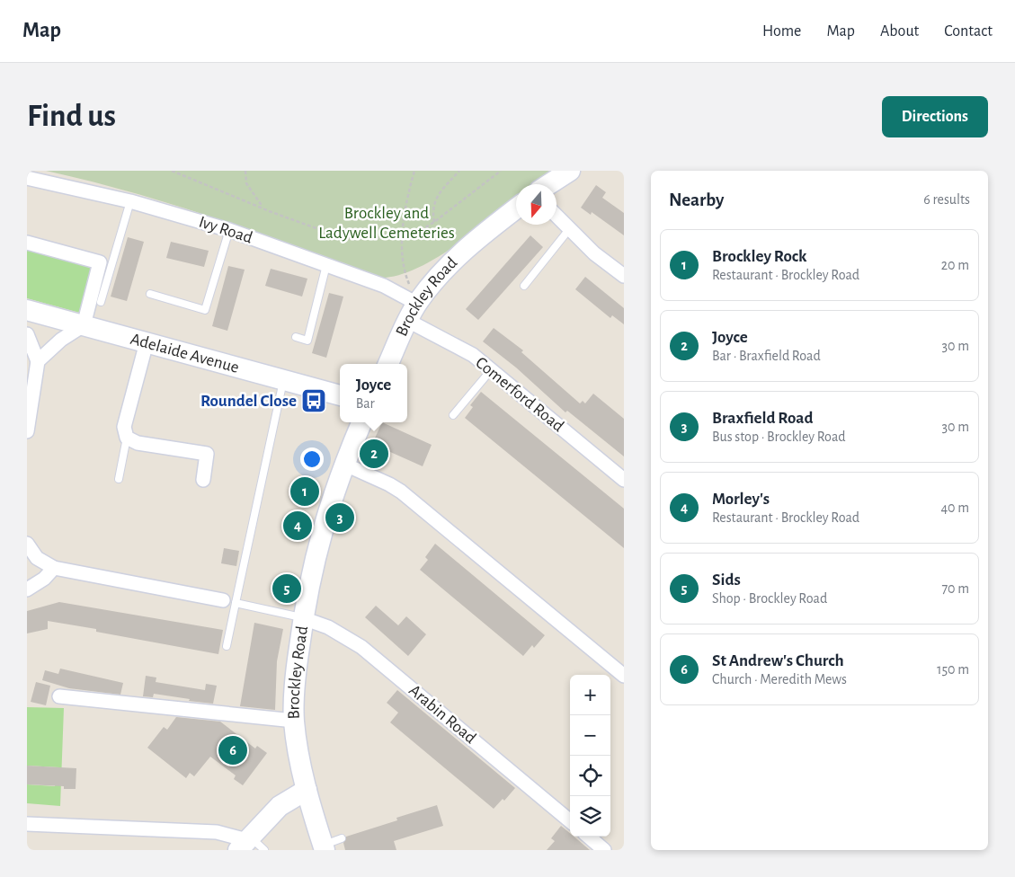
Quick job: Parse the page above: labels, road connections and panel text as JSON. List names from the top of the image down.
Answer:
{
  "streets": {
    "main road": ["Brockley Road", "Adelaide Avenue"],
    "street": ["Ivy Road", "Comerford Road", "Arabin Road"]
  },
  "crossings": [
    ["Ivy Road", "Brockley Road"],
    ["Ivy Road", "Comerford Road"],
    ["Brockley Road", "Comerford Road"],
    ["Brockley Road", "Arabin Road"]
  ],
  "parks": ["Brockley and Ladywell Cemeteries"],
  "places": {
    "bus stop": ["Roundel Close"]
  },
  "north": "bottom",
  "page": {
    "header": "Map",
    "nav": [
      "Home",
      "Map",
      "About",
      "Contact"
    ],
    "buttons": "Directions",
    "title": "Find us",
    "heading": ["Nearby", "6 results"],
    "list": [
      {
        "mark": "1",
        "name": "Brockley Rock",
        "note": "Restaurant · Brockley Road",
        "value": "20 m"
      },
      {
        "mark": "2",
        "name": "Joyce",
        "note": "Bar · Braxfield Road",
        "value": "30 m"
      },
      {
        "mark": "3",
        "name": "Braxfield Road",
        "note": "Bus stop · Brockley Road",
        "value": "30 m"
      },
      {
        "mark": "4",
        "name": "Morley's",
        "note": "Restaurant · Brockley Road",
        "value": "40 m"
      },
      {
        "mark": "5",
        "name": "Sids",
        "note": "Shop · Brockley Road",
        "value": "70 m"
      },
      {
        "mark": "6",
        "name": "St Andrew's Church",
        "note": "Church · Meredith Mews",
        "value": "150 m"
      }
    ],
    "popup": ["Joyce", "Bar"],
    "pins": [
      "2",
      "1",
      "3",
      "4",
      "5",
      "6"
    ],
    "map_buttons": ["+", "−"]
  }
}
